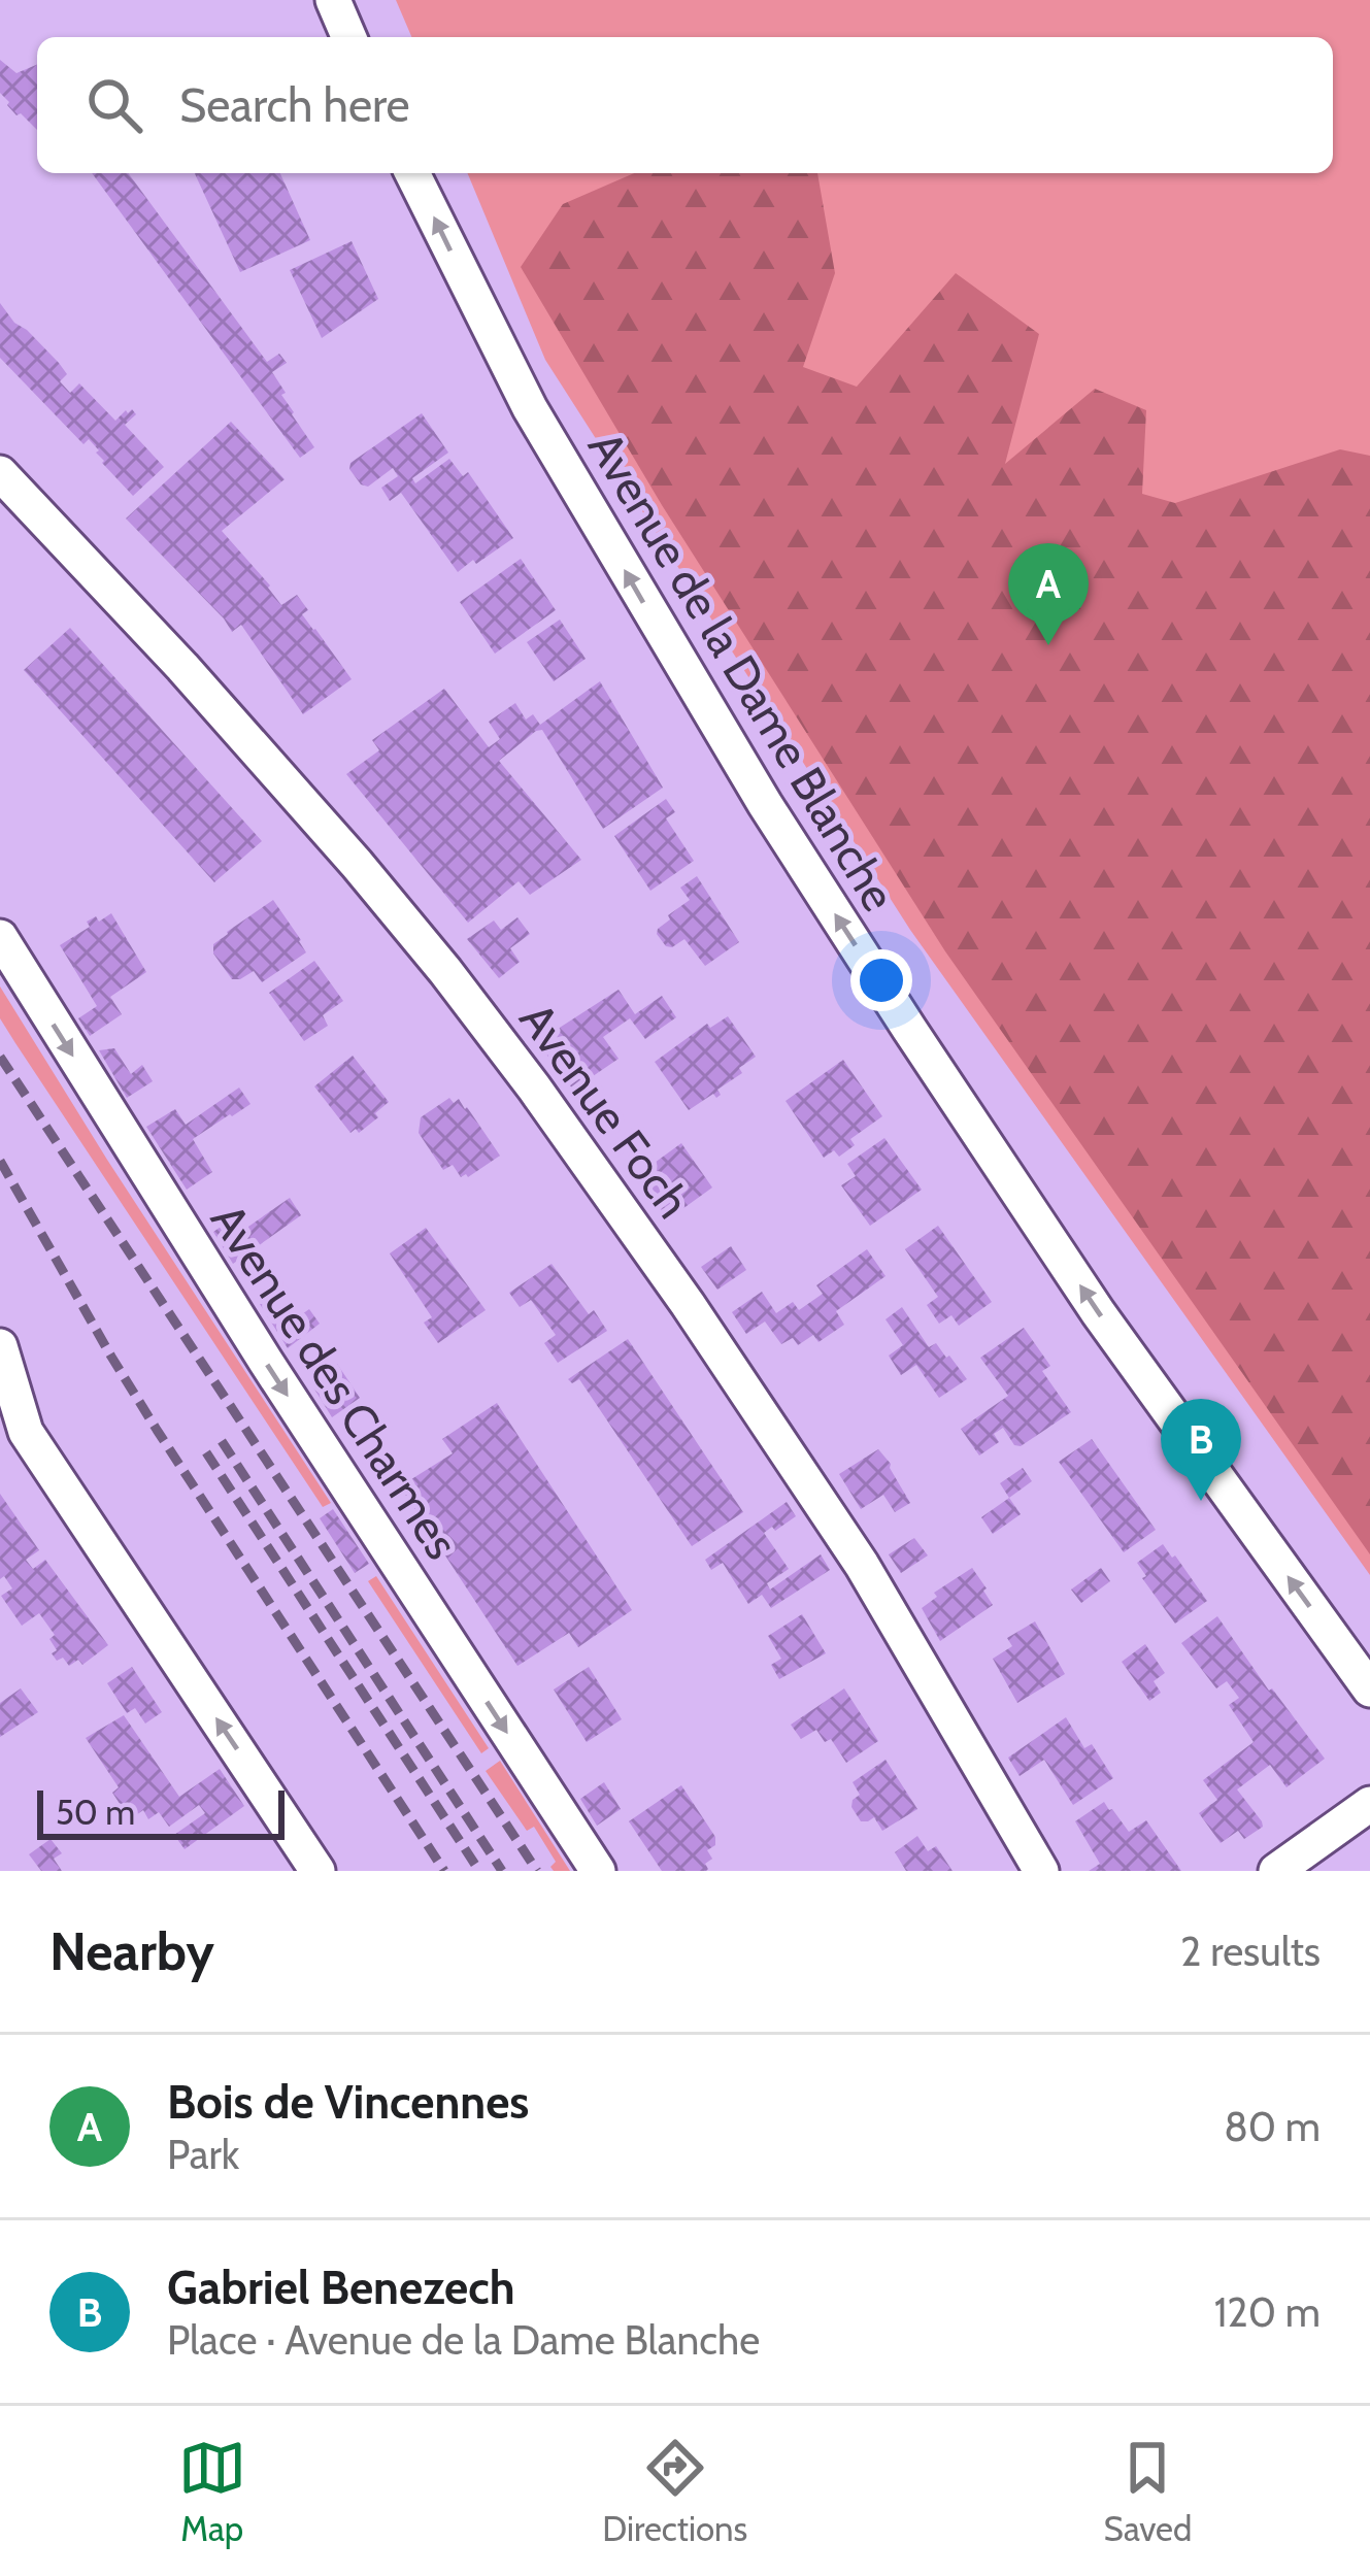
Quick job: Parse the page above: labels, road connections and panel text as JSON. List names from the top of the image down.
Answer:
{
  "streets": {
    "street": ["Avenue de la Dame Blanche", "Avenue Foch", "Avenue des Charmes"]
  },
  "one_way": ["Avenue de la Dame Blanche"],
  "scale_bar": "50 m",
  "page": {
    "search": "Search here",
    "pins": ["A", "B"],
    "scale": "50 m",
    "heading": ["Nearby", "2 results"],
    "list": [
      {
        "mark": "A",
        "name": "Bois de Vincennes",
        "note": "Park",
        "value": "80 m"
      },
      {
        "mark": "B",
        "name": "Gabriel Benezech",
        "note": "Place · Avenue de la Dame Blanche",
        "value": "120 m"
      }
    ],
    "nav": ["Map", "Directions", "Saved"]
  }
}
